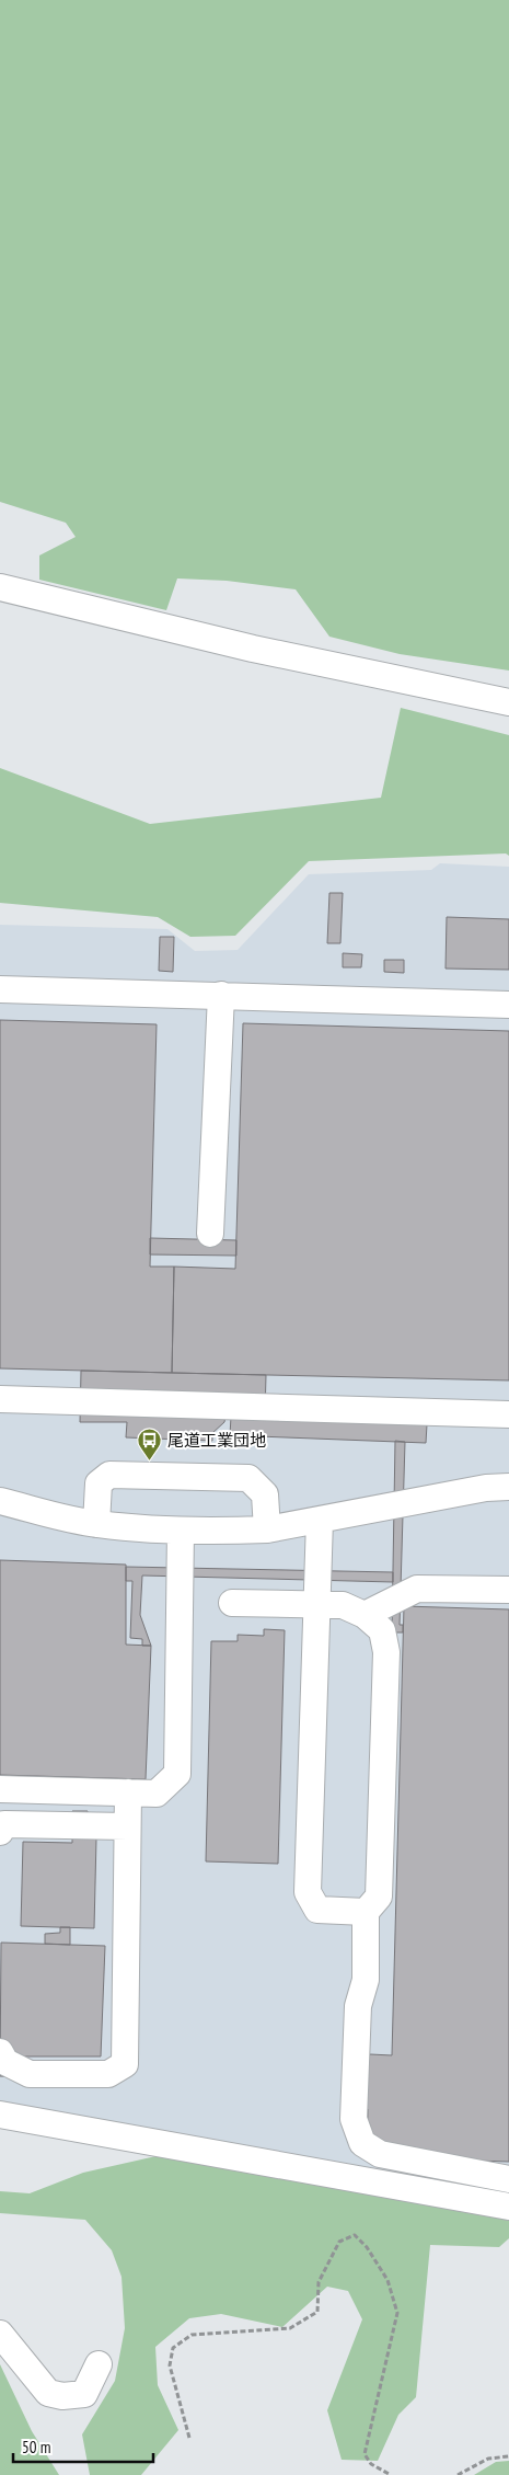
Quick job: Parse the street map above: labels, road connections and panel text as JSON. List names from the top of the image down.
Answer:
{
  "places": {
    "bus stop": ["尾道工業団地"]
  },
  "scale_bar": "50 m"
}
